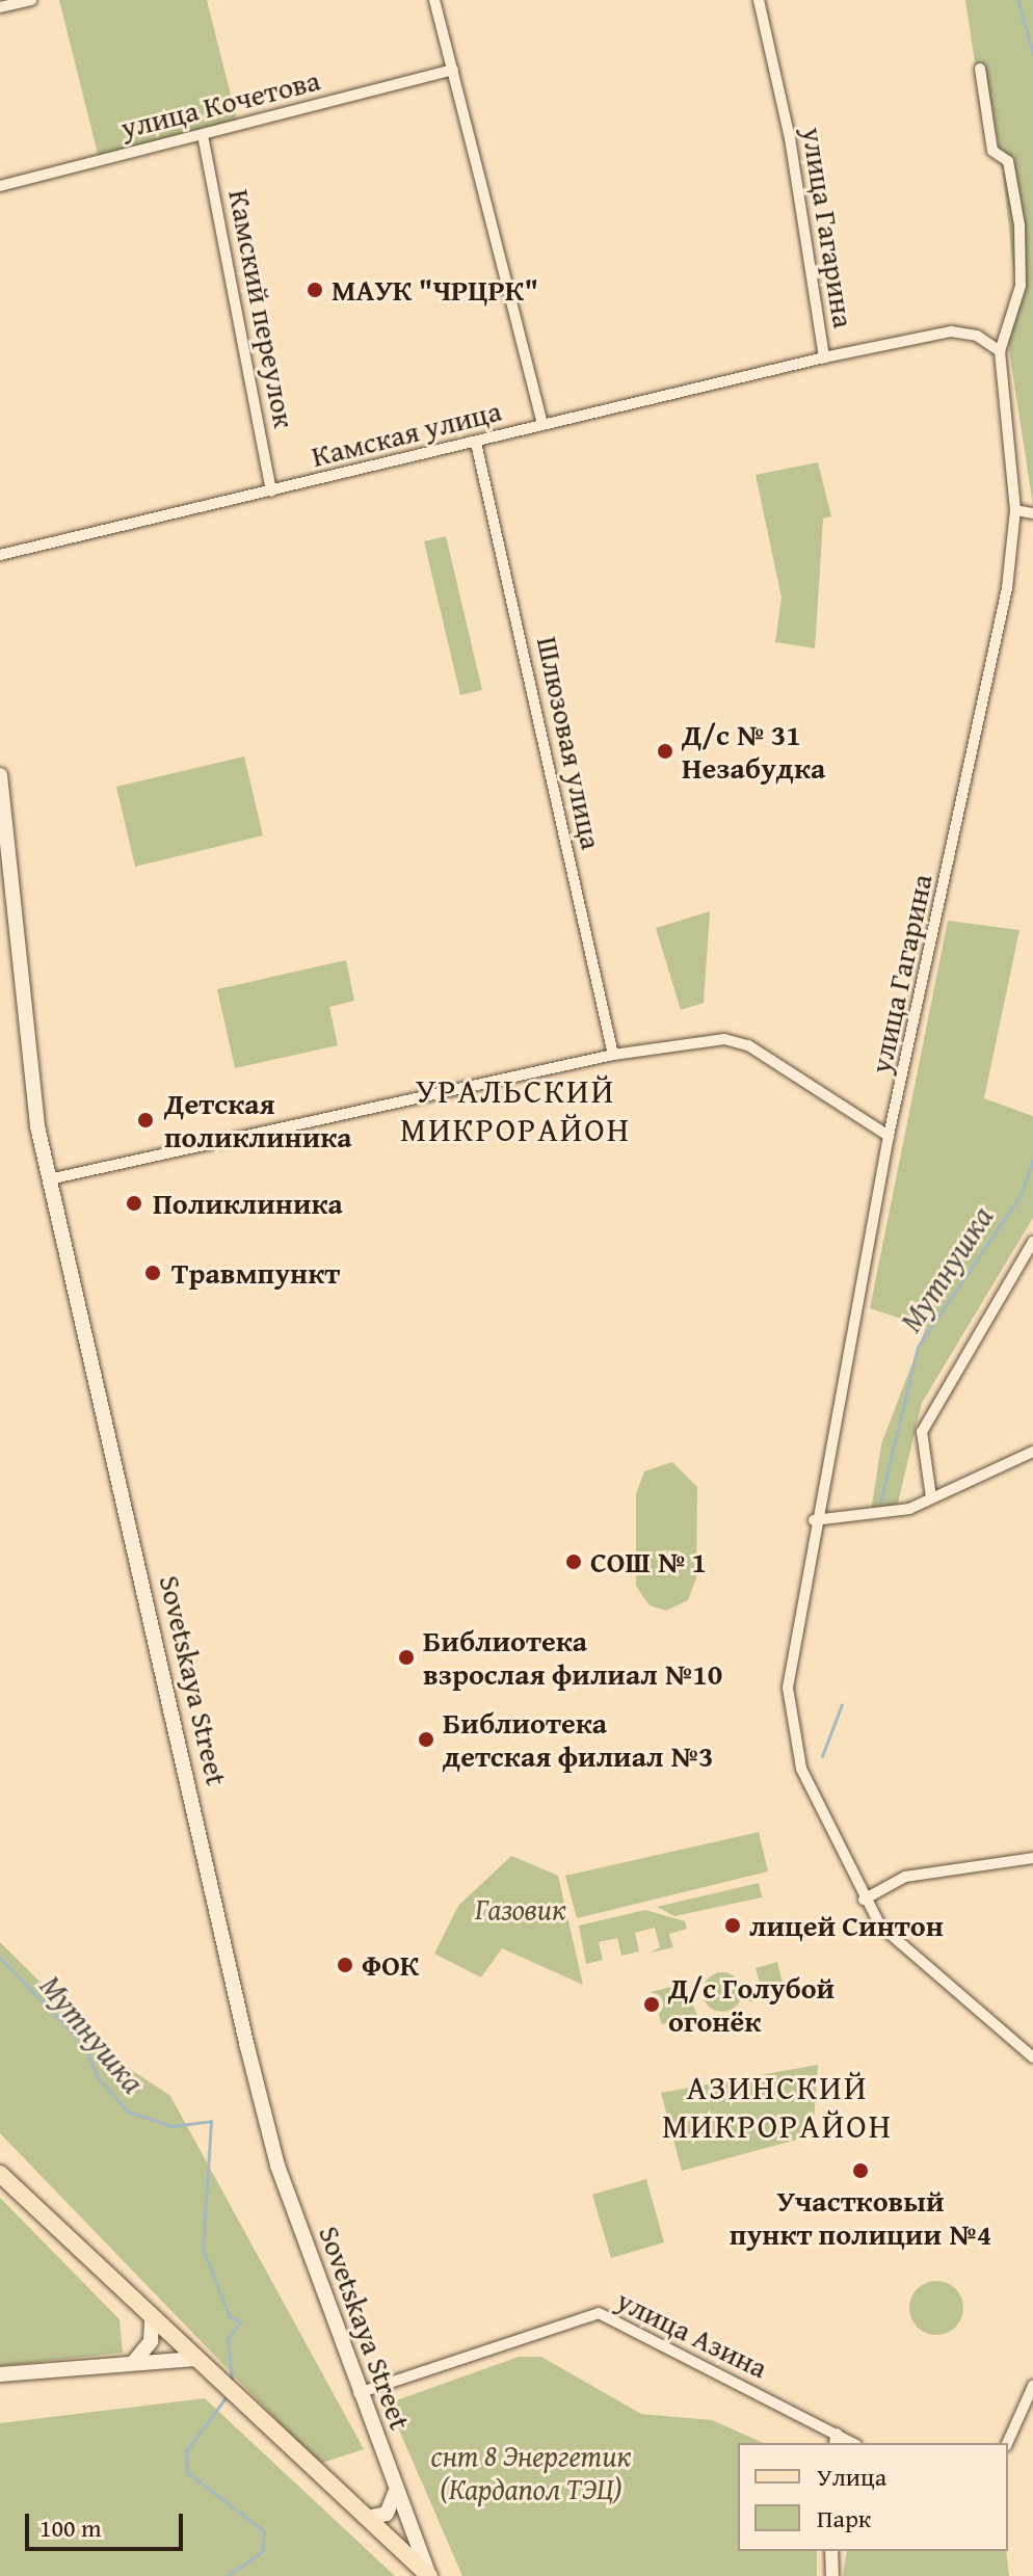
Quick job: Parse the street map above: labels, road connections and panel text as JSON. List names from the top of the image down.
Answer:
{
  "streets": {
    "main road": ["Sovetskaya Street"],
    "street": [
      "улица Кочетова",
      "улица Гагарина",
      "Камский переулок",
      "Камская улица",
      "Шлюзовая улица",
      "улица Азина"
    ]
  },
  "crossings": [
    ["улица Кочетова", "Камский переулок"],
    ["улица Гагарина", "Камская улица"],
    ["Камский переулок", "Камская улица"],
    ["Камская улица", "Шлюзовая улица"],
    ["Sovetskaya Street", "улица Азина"]
  ],
  "districts": ["УРАЛЬСКИЙ МИКРОРАЙОН", "АЗИНСКИЙ МИКРОРАЙОН"],
  "water": ["Мутнушка"],
  "parks": ["Газовик", "снт 8 Энергетик (Кардапол ТЭЦ)"],
  "places": [
    "МАУК \"ЧРЦРК\"",
    "Д/с № 31 Незабудка",
    "Детская поликлиника",
    "Поликлиника",
    "Травмпункт",
    "СОШ № 1",
    "Библиотека взрослая филиал №10",
    "Библиотека детская филиал №3",
    "лицей Синтон",
    "ФОК",
    "Д/с Голубой огонёк",
    "Участковый пункт полиции №4"
  ],
  "legend": ["Улица", "Парк"],
  "scale_bar": "100 m"
}
